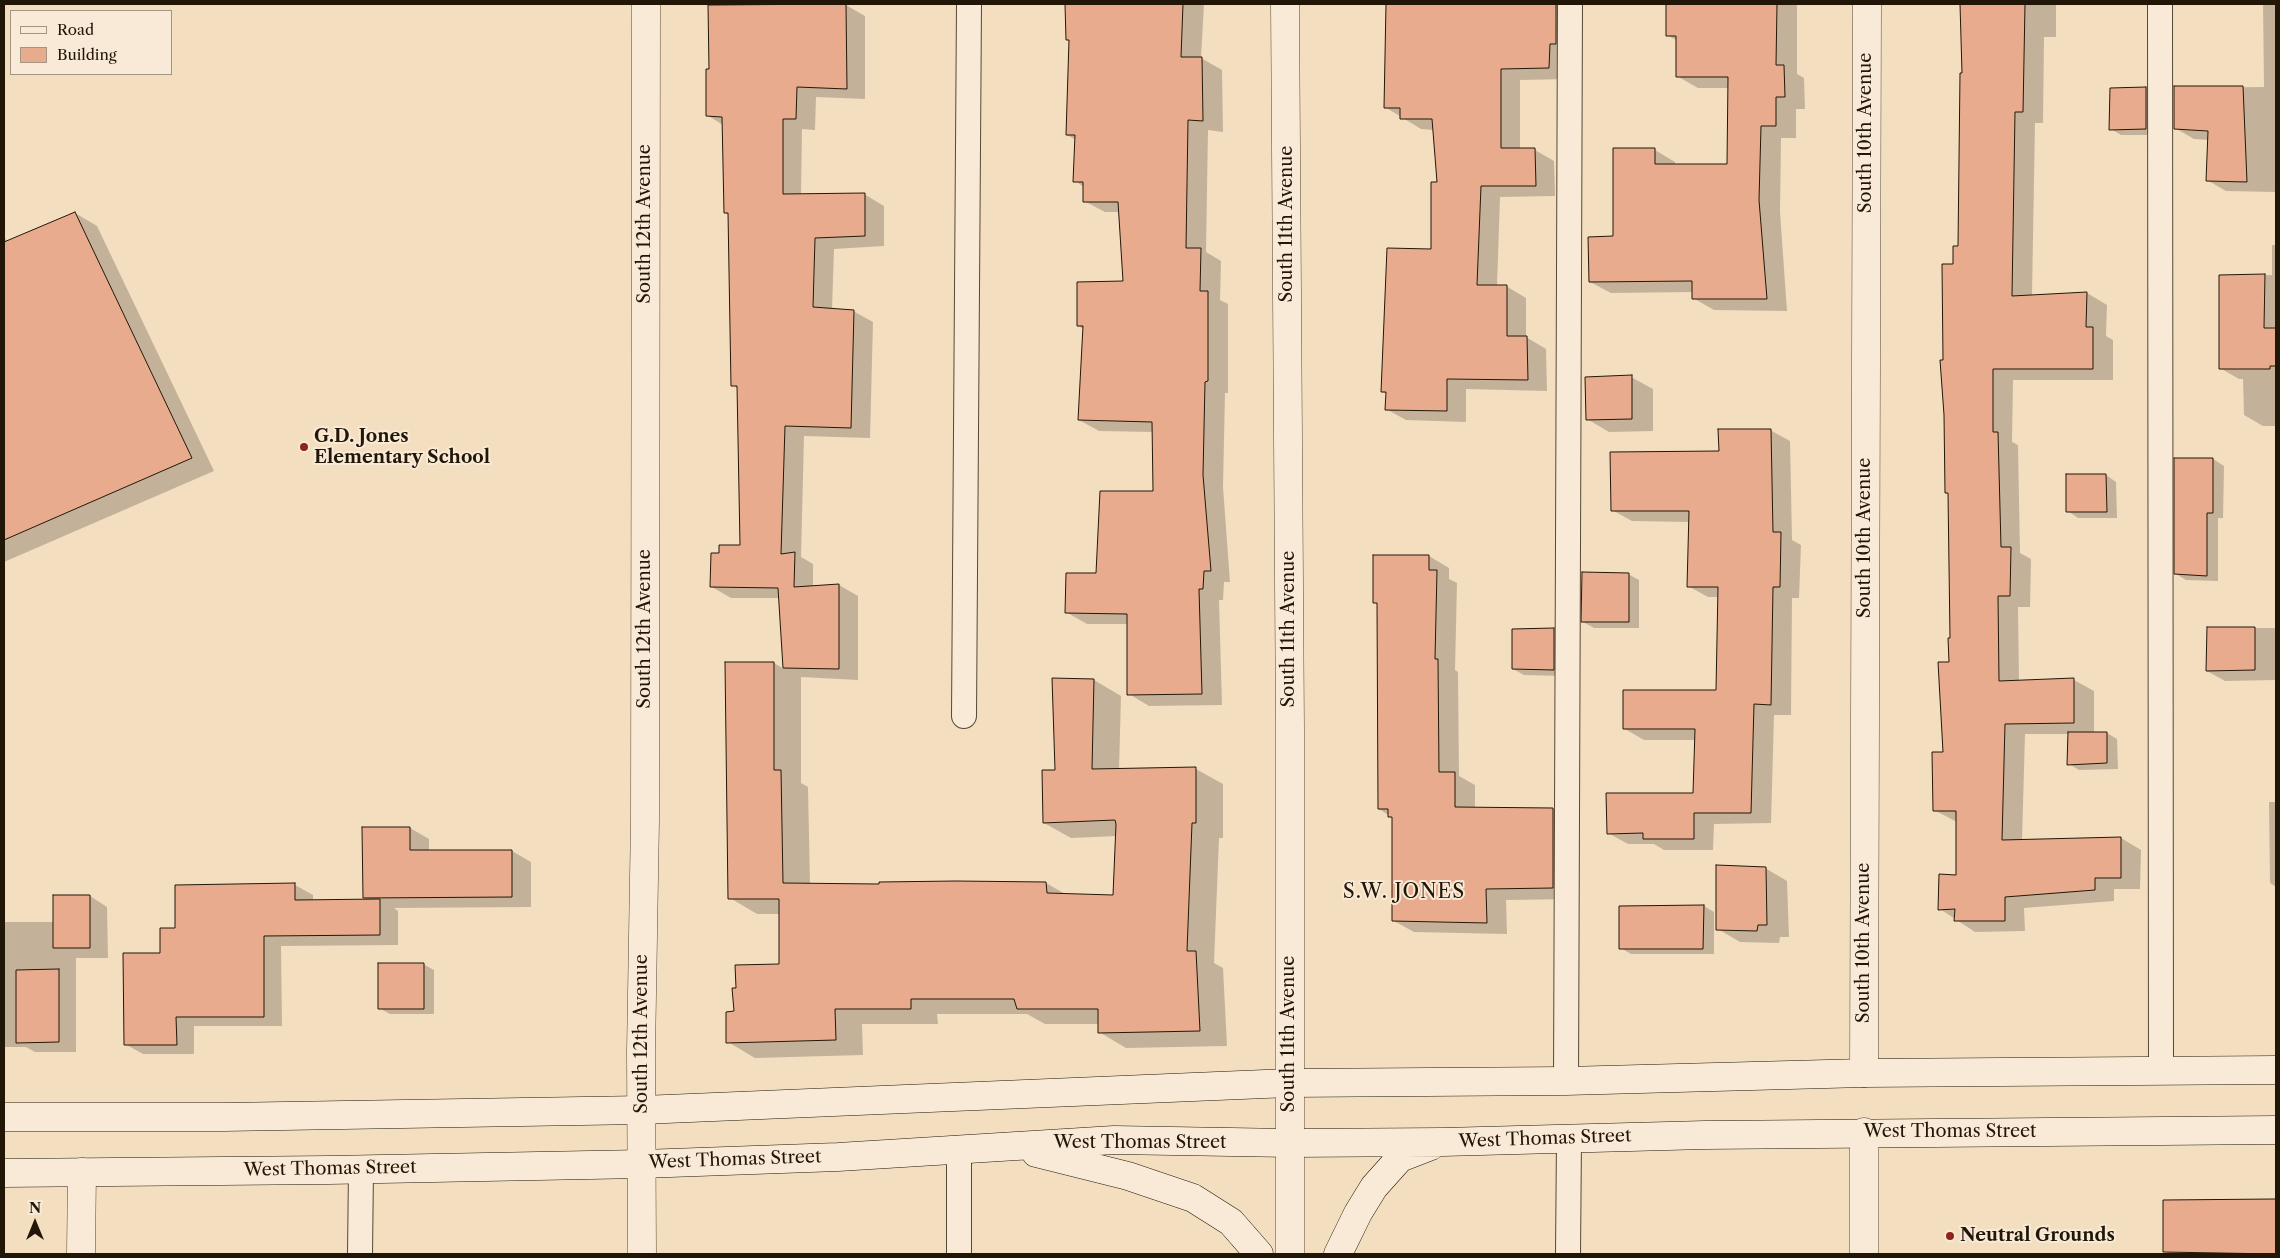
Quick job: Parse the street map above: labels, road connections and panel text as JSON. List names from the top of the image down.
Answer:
{
  "streets": {
    "main road": [
      "South 10th Avenue",
      "South 12th Avenue",
      "South 11th Avenue",
      "West Thomas Street"
    ]
  },
  "crossings": [
    ["South 12th Avenue", "West Thomas Street"],
    ["South 11th Avenue", "West Thomas Street"]
  ],
  "districts": ["S.W. JONES"],
  "places": ["G.D. Jones Elementary School", "Neutral Grounds"],
  "legend": ["Road", "Building"],
  "north": "top"
}
